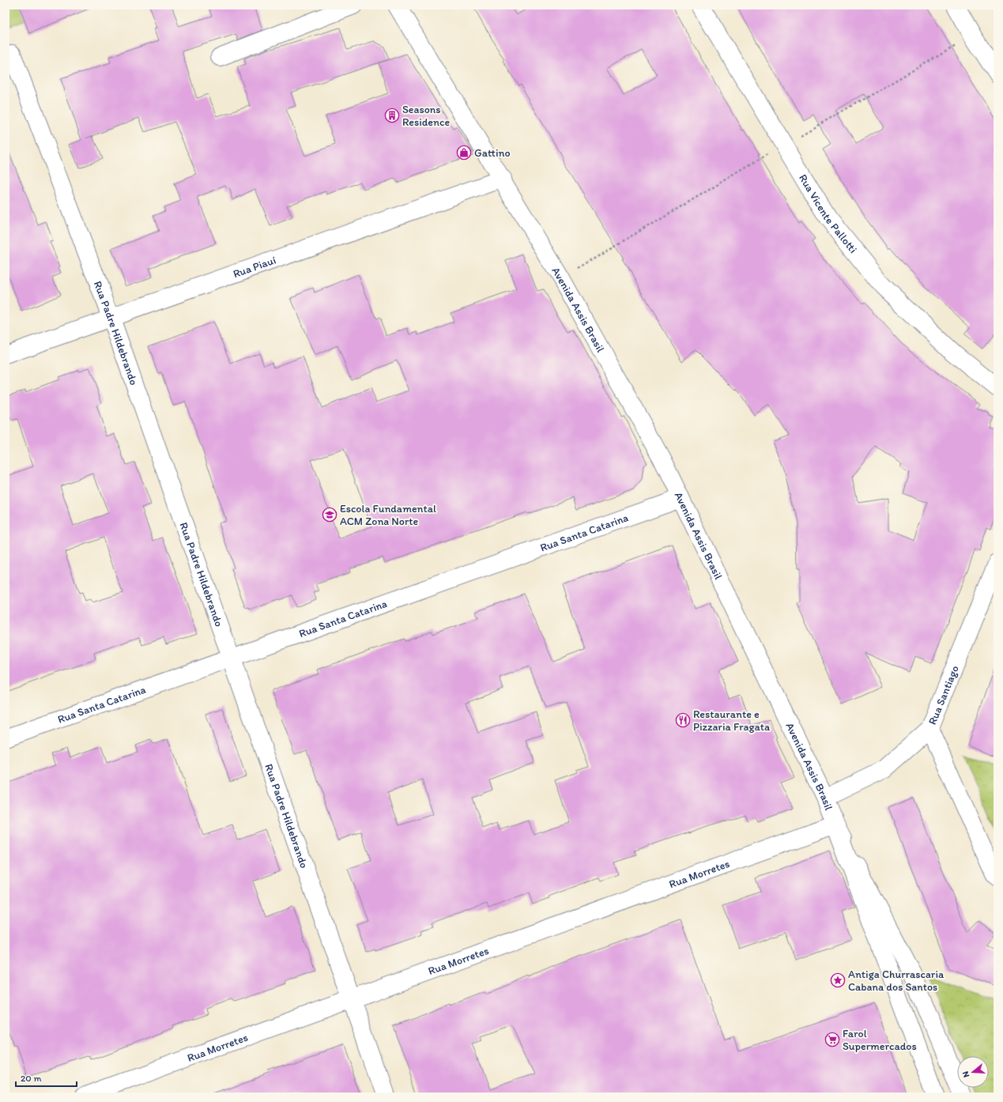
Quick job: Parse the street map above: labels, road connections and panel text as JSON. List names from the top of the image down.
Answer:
{
  "streets": {
    "street": [
      "Rua Vicente Pallotti",
      "Rua Piauí",
      "Avenida Assis Brasil",
      "Rua Padre Hildebrando",
      "Rua Santa Catarina",
      "Rua Santiago",
      "Rua Morretes"
    ]
  },
  "crossings": [
    ["Rua Piauí", "Avenida Assis Brasil"],
    ["Rua Piauí", "Rua Padre Hildebrando"],
    ["Avenida Assis Brasil", "Rua Santa Catarina"],
    ["Avenida Assis Brasil", "Rua Santiago"],
    ["Avenida Assis Brasil", "Rua Morretes"],
    ["Rua Padre Hildebrando", "Rua Santa Catarina"],
    ["Rua Padre Hildebrando", "Rua Morretes"]
  ],
  "places": {
    "building": ["Seasons Residence"],
    "shop": ["Gattino"],
    "school or university": ["Escola Fundamental ACM Zona Norte"],
    "restaurant": ["Restaurante e Pizzaria Fragata"],
    "place": ["Antiga Churrascaria Cabana dos Santos"],
    "supermarket": ["Farol Supermercados"]
  },
  "scale_bar": "20 m",
  "north": "left"
}
